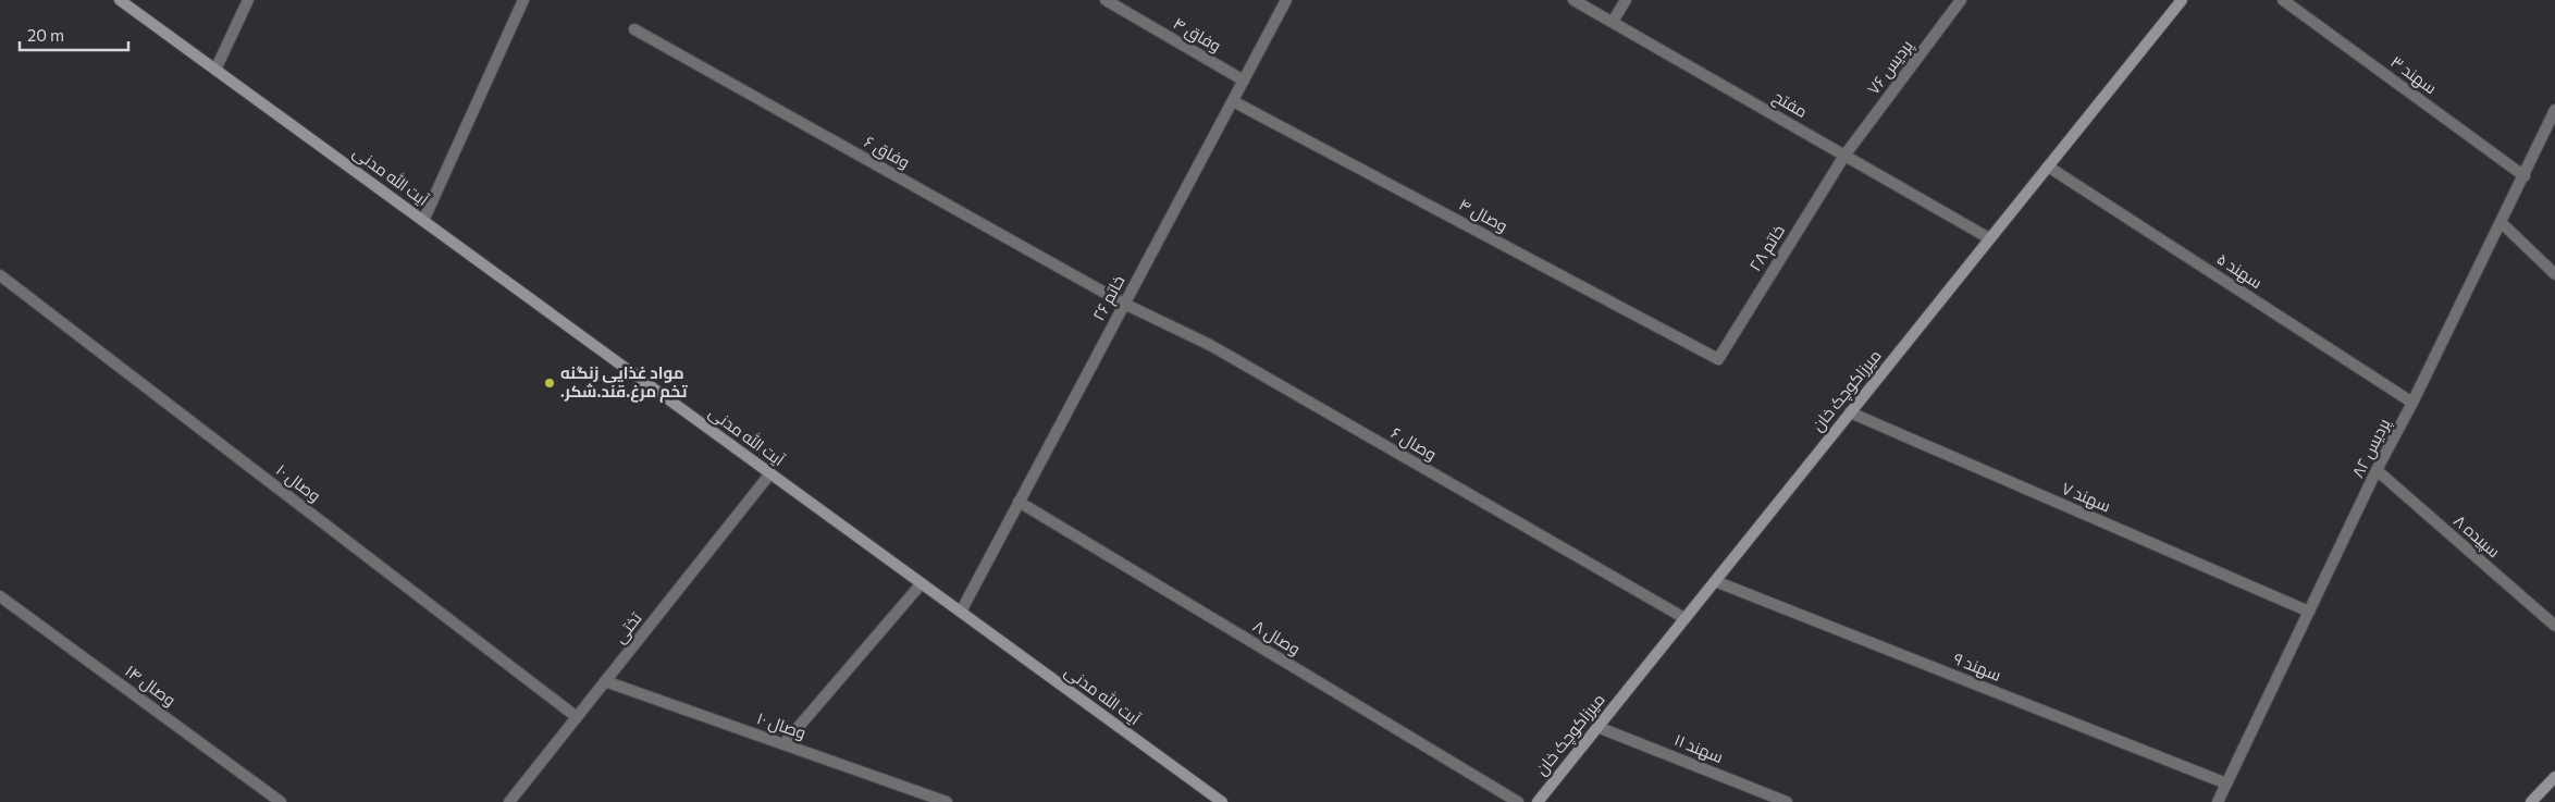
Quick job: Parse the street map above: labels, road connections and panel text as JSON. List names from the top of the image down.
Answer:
{
  "streets": {
    "main road": ["آیت الله مدنی", "میرزاکوچک خان"],
    "street": [
      "وفاق ۴",
      "پردیس ۷۶",
      "سهند ۳",
      "مفتح",
      "وفاق ۶",
      "وصال ۴",
      "خاتم ۲۸",
      "سهند ۵",
      "خاتم ۲۶",
      "وصال ۶",
      "پردیس ۸۲",
      "وصال ۱۰",
      "سهند ۷",
      "سپیده ۸",
      "تختی",
      "وصال ۸",
      "سهند ۹",
      "وصال ۱۴",
      "سهند ۱۱"
    ]
  },
  "crossings": [
    ["وفاق ۴", "خاتم ۲۶"],
    ["پردیس ۷۶", "مفتح"],
    ["پردیس ۷۶", "خاتم ۲۸"],
    ["سهند ۳", "پردیس ۸۲"],
    ["مفتح", "خاتم ۲۸"],
    ["مفتح", "میرزاکوچک خان"],
    ["وفاق ۶", "خاتم ۲۶"],
    ["وفاق ۶", "وصال ۶"],
    ["آیت الله مدنی", "خاتم ۲۶"],
    ["آیت الله مدنی", "تختی"],
    ["وصال ۴", "خاتم ۲۸"],
    ["وصال ۴", "خاتم ۲۶"],
    ["سهند ۵", "میرزاکوچک خان"],
    ["سهند ۵", "پردیس ۸۲"],
    ["خاتم ۲۶", "وصال ۶"],
    ["خاتم ۲۶", "وصال ۸"],
    ["میرزاکوچک خان", "وصال ۶"],
    ["میرزاکوچک خان", "سهند ۷"],
    ["میرزاکوچک خان", "سهند ۹"],
    ["میرزاکوچک خان", "سهند ۱۱"],
    ["پردیس ۸۲", "سهند ۷"],
    ["پردیس ۸۲", "سپیده ۸"],
    ["پردیس ۸۲", "سهند ۹"],
    ["وصال ۱۰", "تختی"]
  ],
  "places": ["مواد غذایی زنگنه .تخم مرغ.قند.شکر"],
  "scale_bar": "20 m"
}
